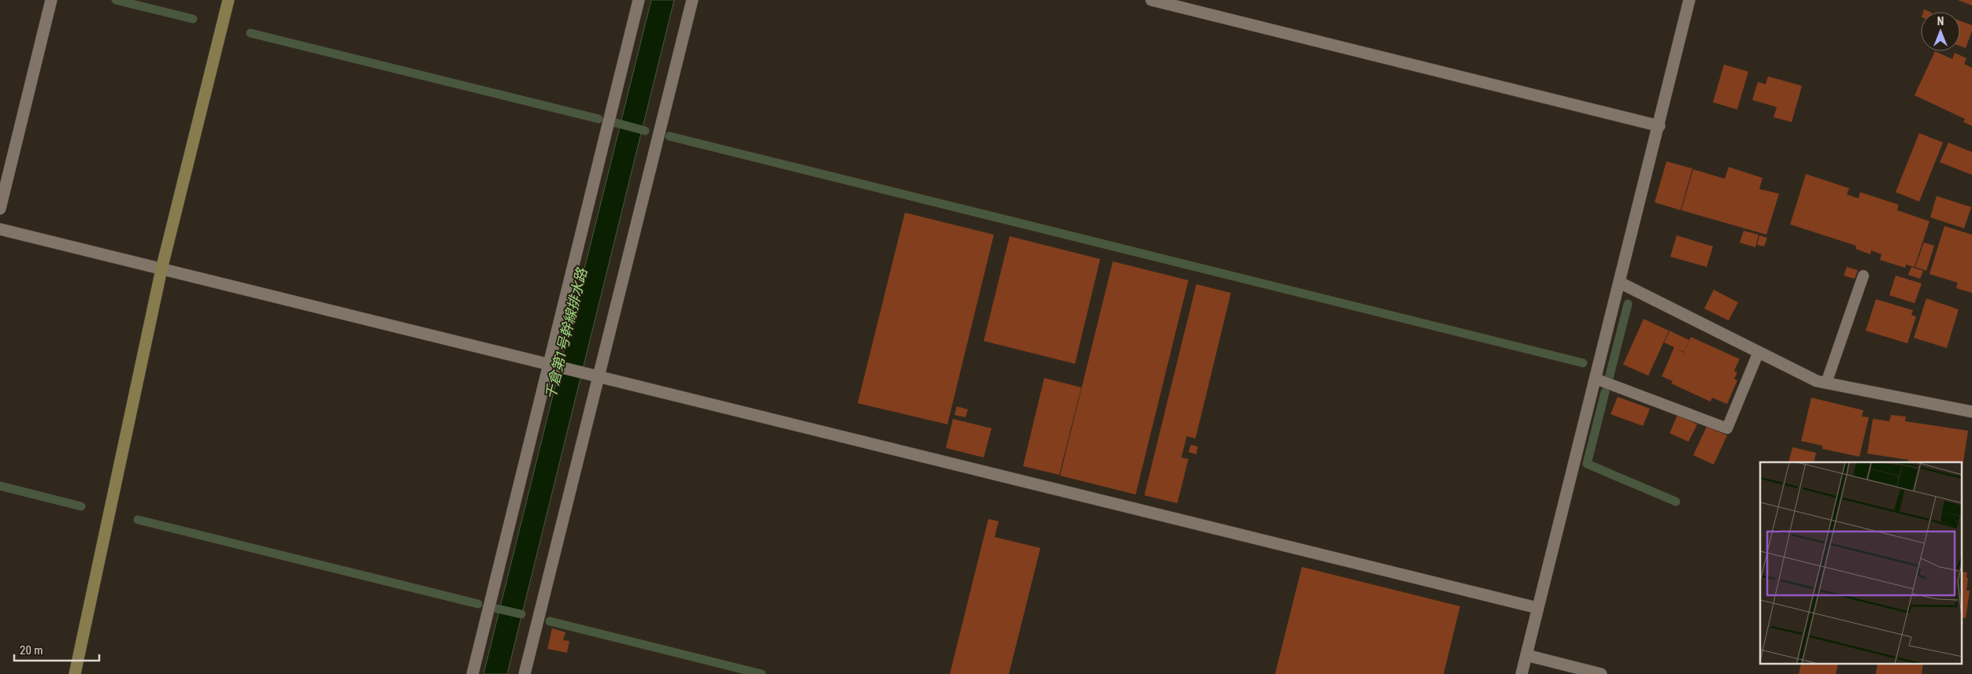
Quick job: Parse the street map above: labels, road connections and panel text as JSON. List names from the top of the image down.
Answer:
{
  "water": ["千倉第1号幹線排水路"],
  "scale_bar": "20 m",
  "north": "top"
}
